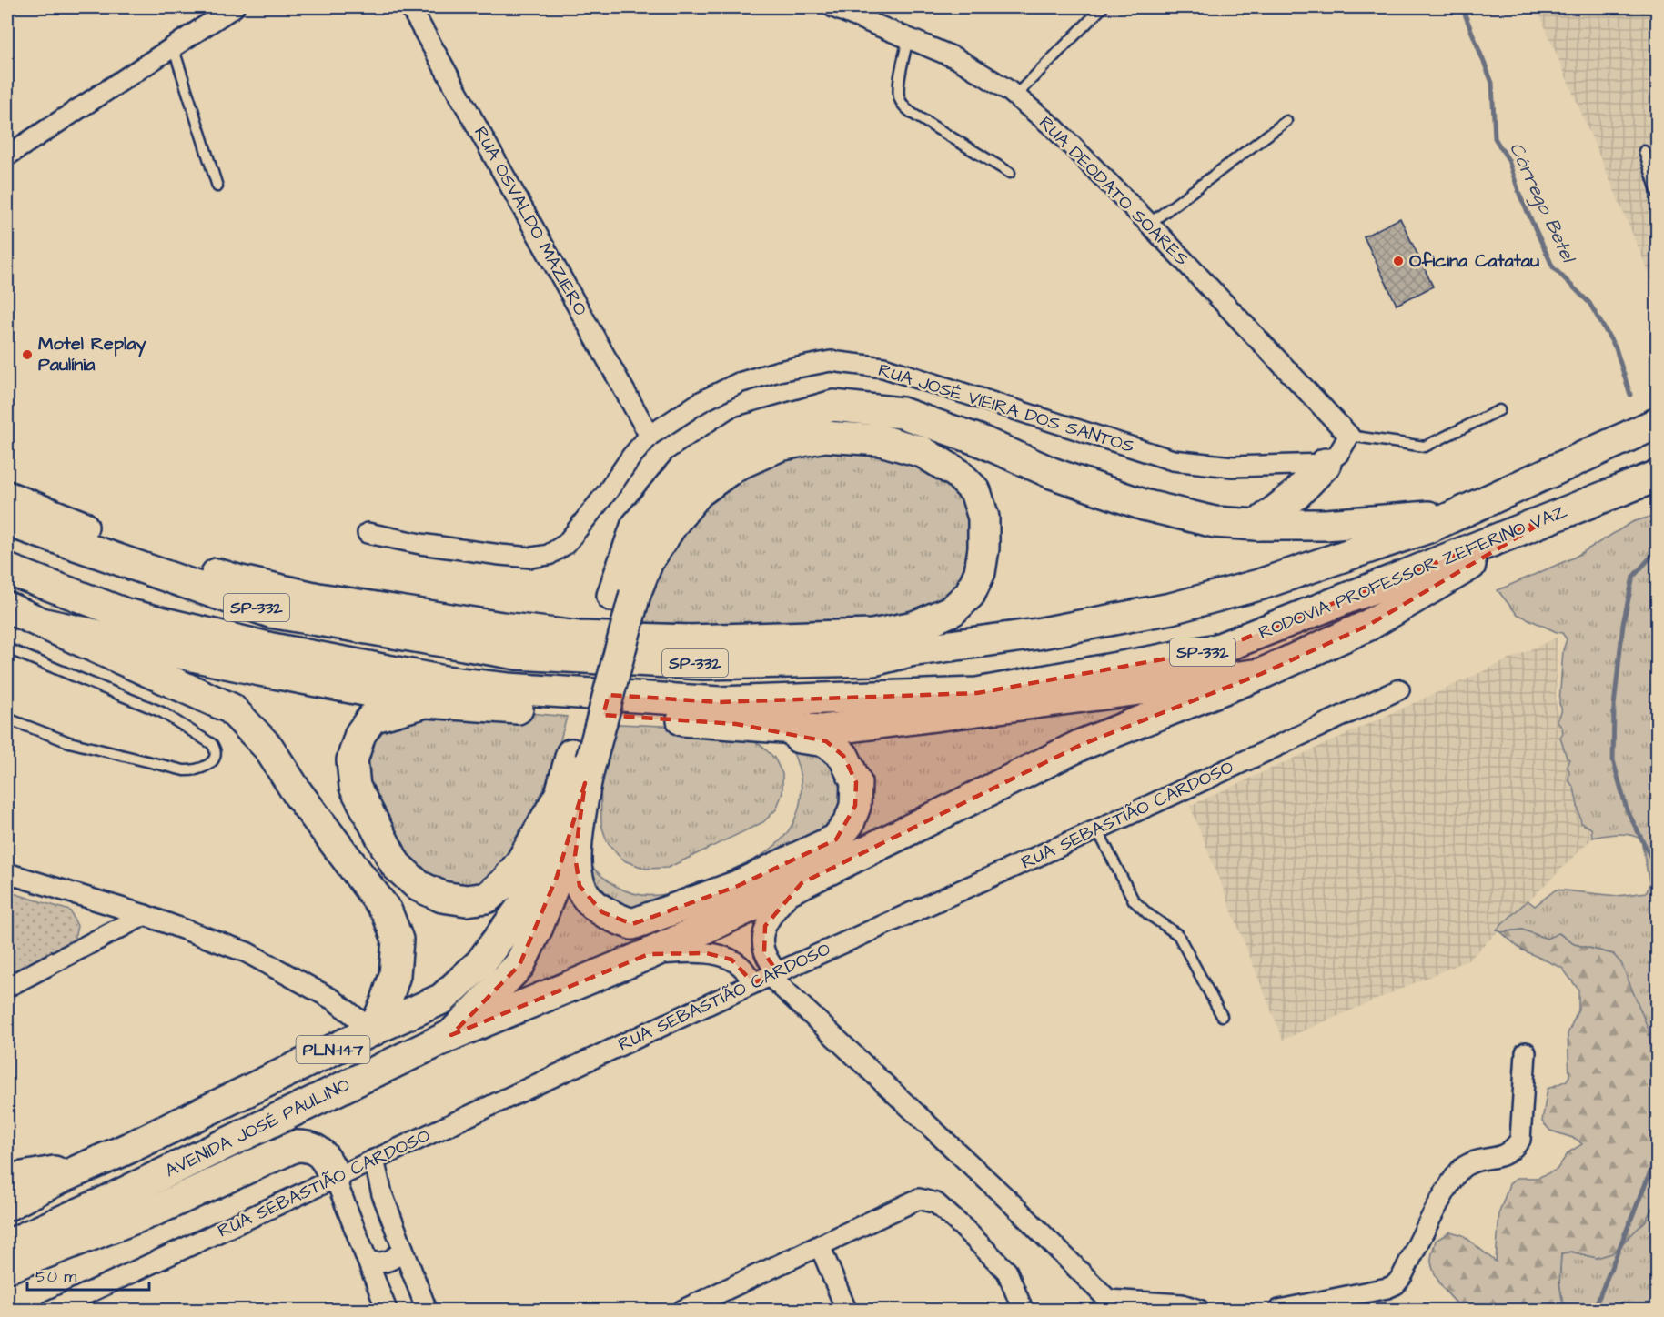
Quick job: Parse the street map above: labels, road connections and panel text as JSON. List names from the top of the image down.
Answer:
{
  "streets": {
    "main road": [
      "RODOVIA PROFESSOR ZEFERINO VAZ",
      "SP-332",
      "PLN-147",
      "AVENIDA JOSÉ PAULINO"
    ],
    "street": [
      "RUA DEODATO SOARES",
      "RUA OSVALDO MAZIERO",
      "RUA JOSÉ VIEIRA DOS SANTOS",
      "RUA SEBASTIÃO CARDOSO"
    ]
  },
  "crossings": [
    ["RUA OSVALDO MAZIERO", "RUA JOSÉ VIEIRA DOS SANTOS"]
  ],
  "water": ["Córrego Betel"],
  "places": ["Oficina Catatau", "Motel Replay Paulínia"],
  "scale_bar": "50 m"
}
